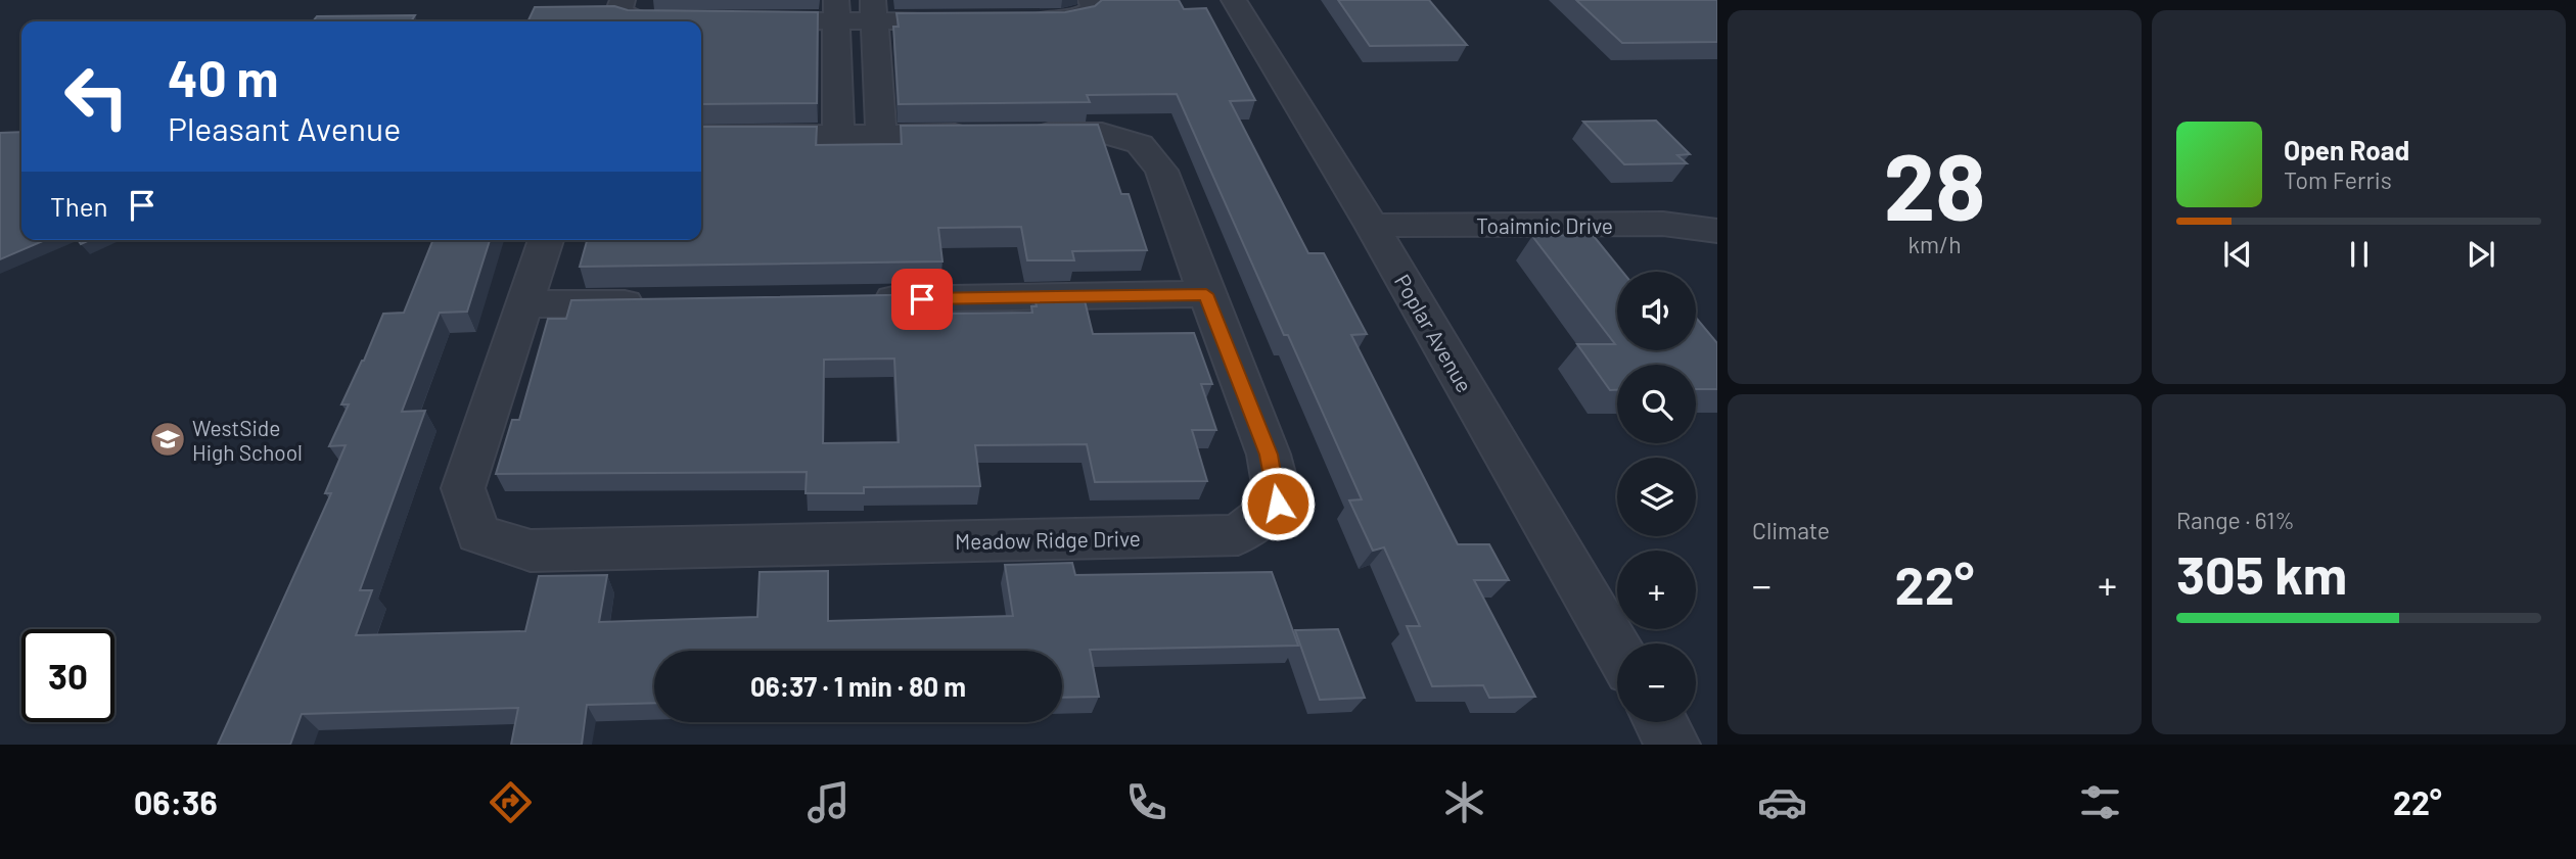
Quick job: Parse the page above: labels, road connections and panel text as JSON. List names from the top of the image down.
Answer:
{
  "streets": {
    "street": ["Toaimnic Drive", "Poplar Avenue", "Meadow Ridge Drive"]
  },
  "crossings": [
    ["Toaimnic Drive", "Poplar Avenue"]
  ],
  "places": {
    "school or university": ["WestSide High School"]
  },
  "page": {
    "tile": [
      ["28", "km/h"],
      "Climate",
      ["Range · 61%", "305 km"]
    ],
    "turn": ["40 m", "Pleasant Avenue"],
    "song": ["Open Road", "Tom Ferris"],
    "then": "Then",
    "map_buttons": ["+", "−"],
    "heat": ["−", "22°", "+"],
    "limit": "30",
    "trip": "06:37 · 1 min · 80 m",
    "tabs": ["06:36", "22°"]
  }
}
